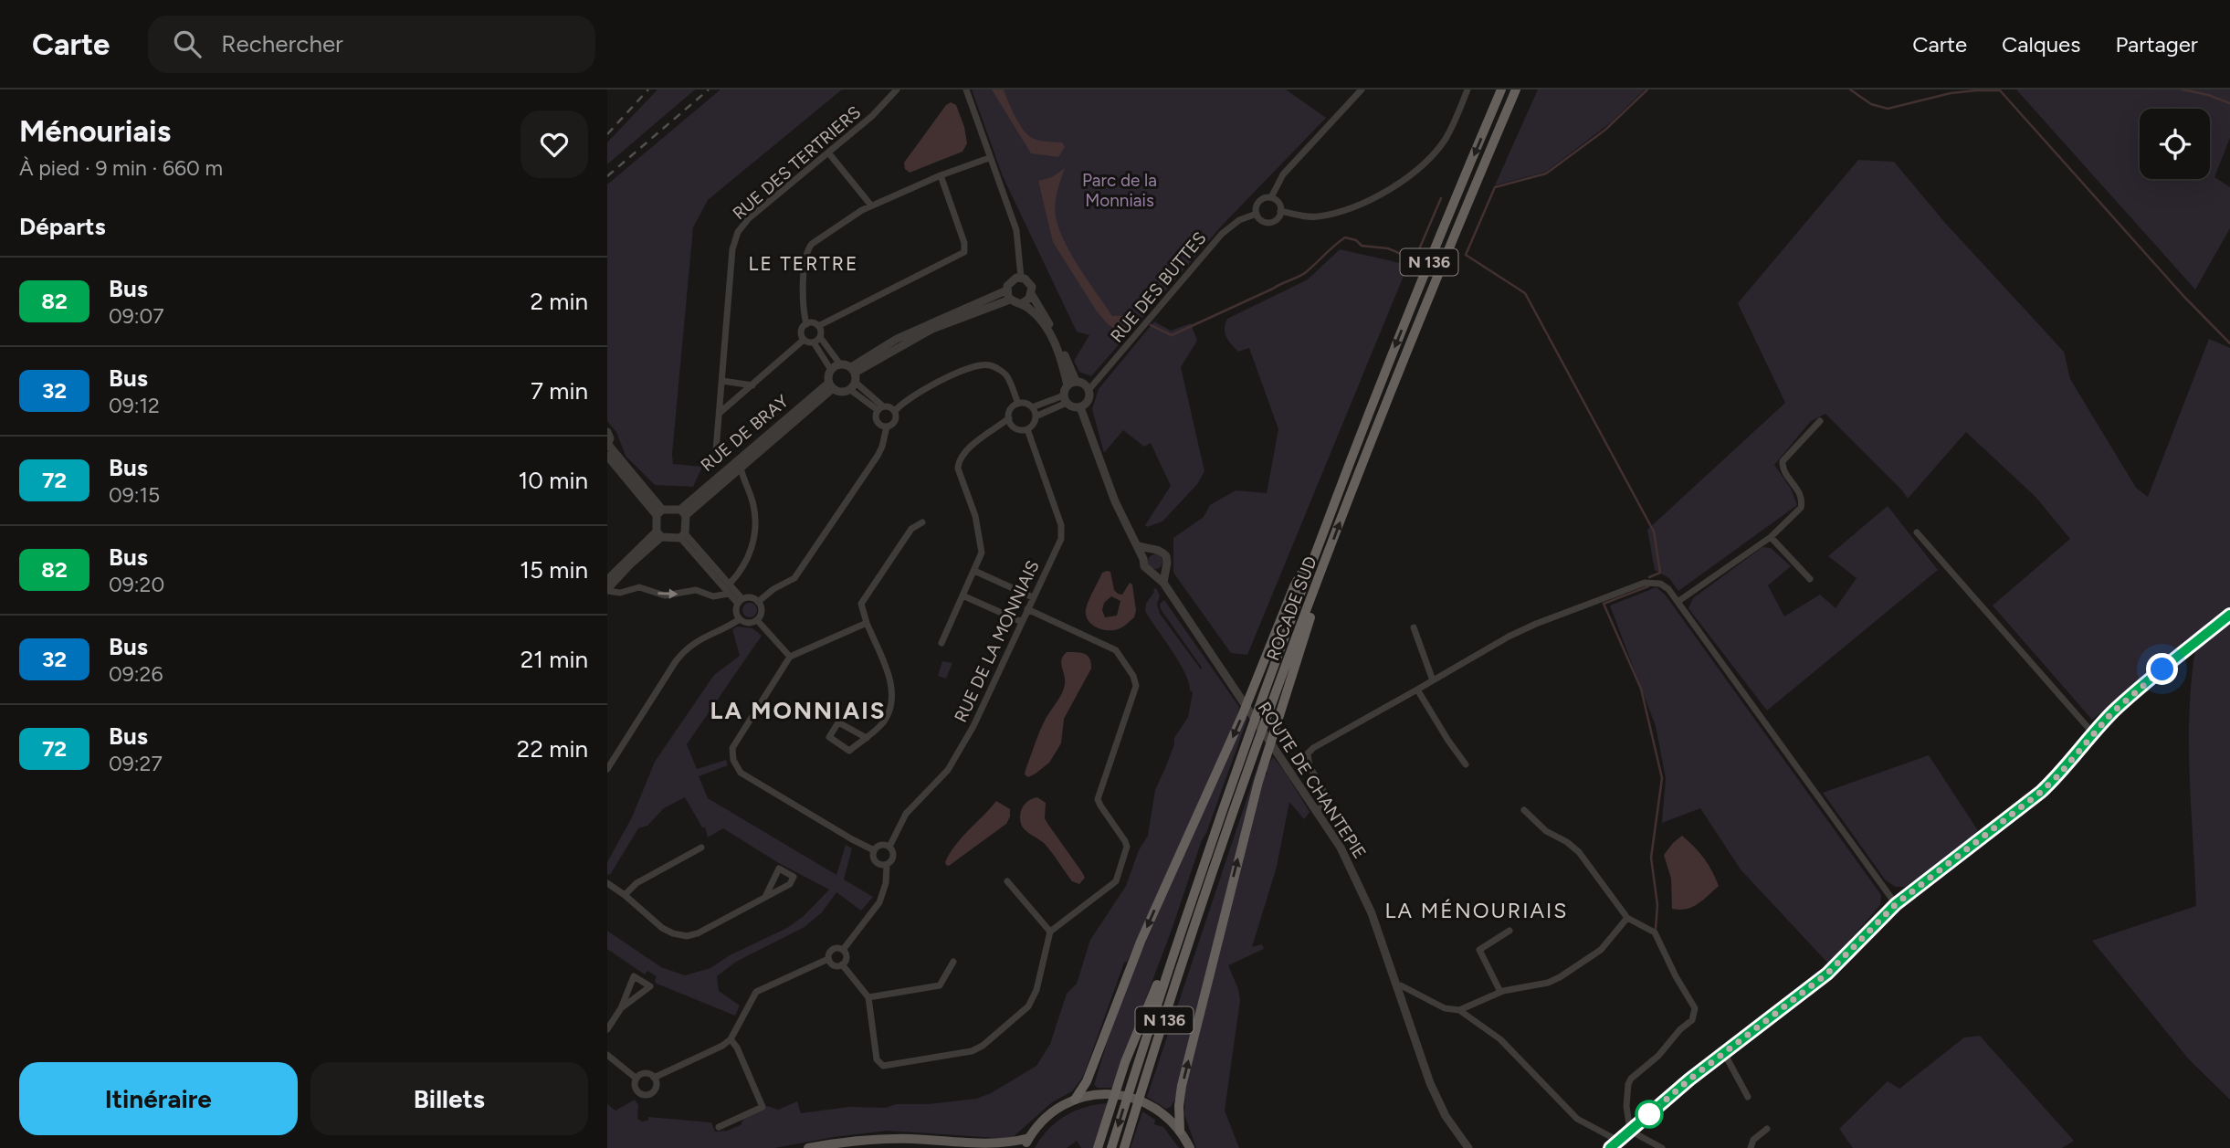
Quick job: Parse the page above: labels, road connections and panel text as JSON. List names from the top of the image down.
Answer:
{
  "streets": {
    "highway": ["N 136", "ROCADE SUD"],
    "street": [
      "RUE DES TERTRIERS",
      "RUE DES BUTTES",
      "RUE DE BRAY",
      "RUE DE LA MONNIAIS",
      "ROUTE DE CHANTEPIE"
    ]
  },
  "districts": ["LE TERTRE", "LA MONNIAIS", "LA MÉNOURIAIS"],
  "parks": ["Parc de la Monniais"],
  "lines": ["bus line 82"],
  "page": {
    "header": "Carte",
    "search": "Rechercher",
    "nav": ["Carte", "Calques", "Partager"],
    "heading": [
      ["Ménouriais", "À pied · 9 min · 660 m"],
      "Départs"
    ],
    "list": [
      {
        "mark": "82",
        "name": "Bus",
        "note": "09:07",
        "value": "2 min"
      },
      {
        "mark": "32",
        "name": "Bus",
        "note": "09:12",
        "value": "7 min"
      },
      {
        "mark": "72",
        "name": "Bus",
        "note": "09:15",
        "value": "10 min"
      },
      {
        "mark": "82",
        "name": "Bus",
        "note": "09:20",
        "value": "15 min"
      },
      {
        "mark": "32",
        "name": "Bus",
        "note": "09:26",
        "value": "21 min"
      },
      {
        "mark": "72",
        "name": "Bus",
        "note": "09:27",
        "value": "22 min"
      }
    ],
    "buttons": ["Itinéraire", "Billets"]
  }
}
